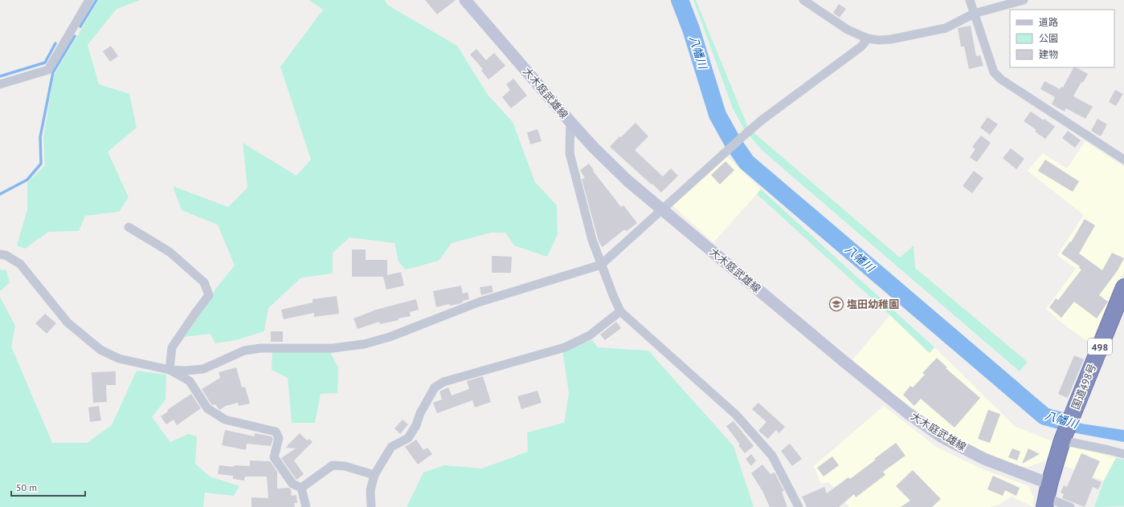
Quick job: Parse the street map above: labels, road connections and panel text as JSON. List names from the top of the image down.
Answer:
{
  "streets": {
    "highway": ["498", "国道498号"],
    "main road": ["大木庭武雄線"]
  },
  "crossings": [
    ["大木庭武雄線", "国道498号"]
  ],
  "water": ["八幡川"],
  "places": {
    "school or university": ["塩田幼稚園"]
  },
  "legend": ["道路", "公園", "建物"],
  "scale_bar": "50 m"
}
